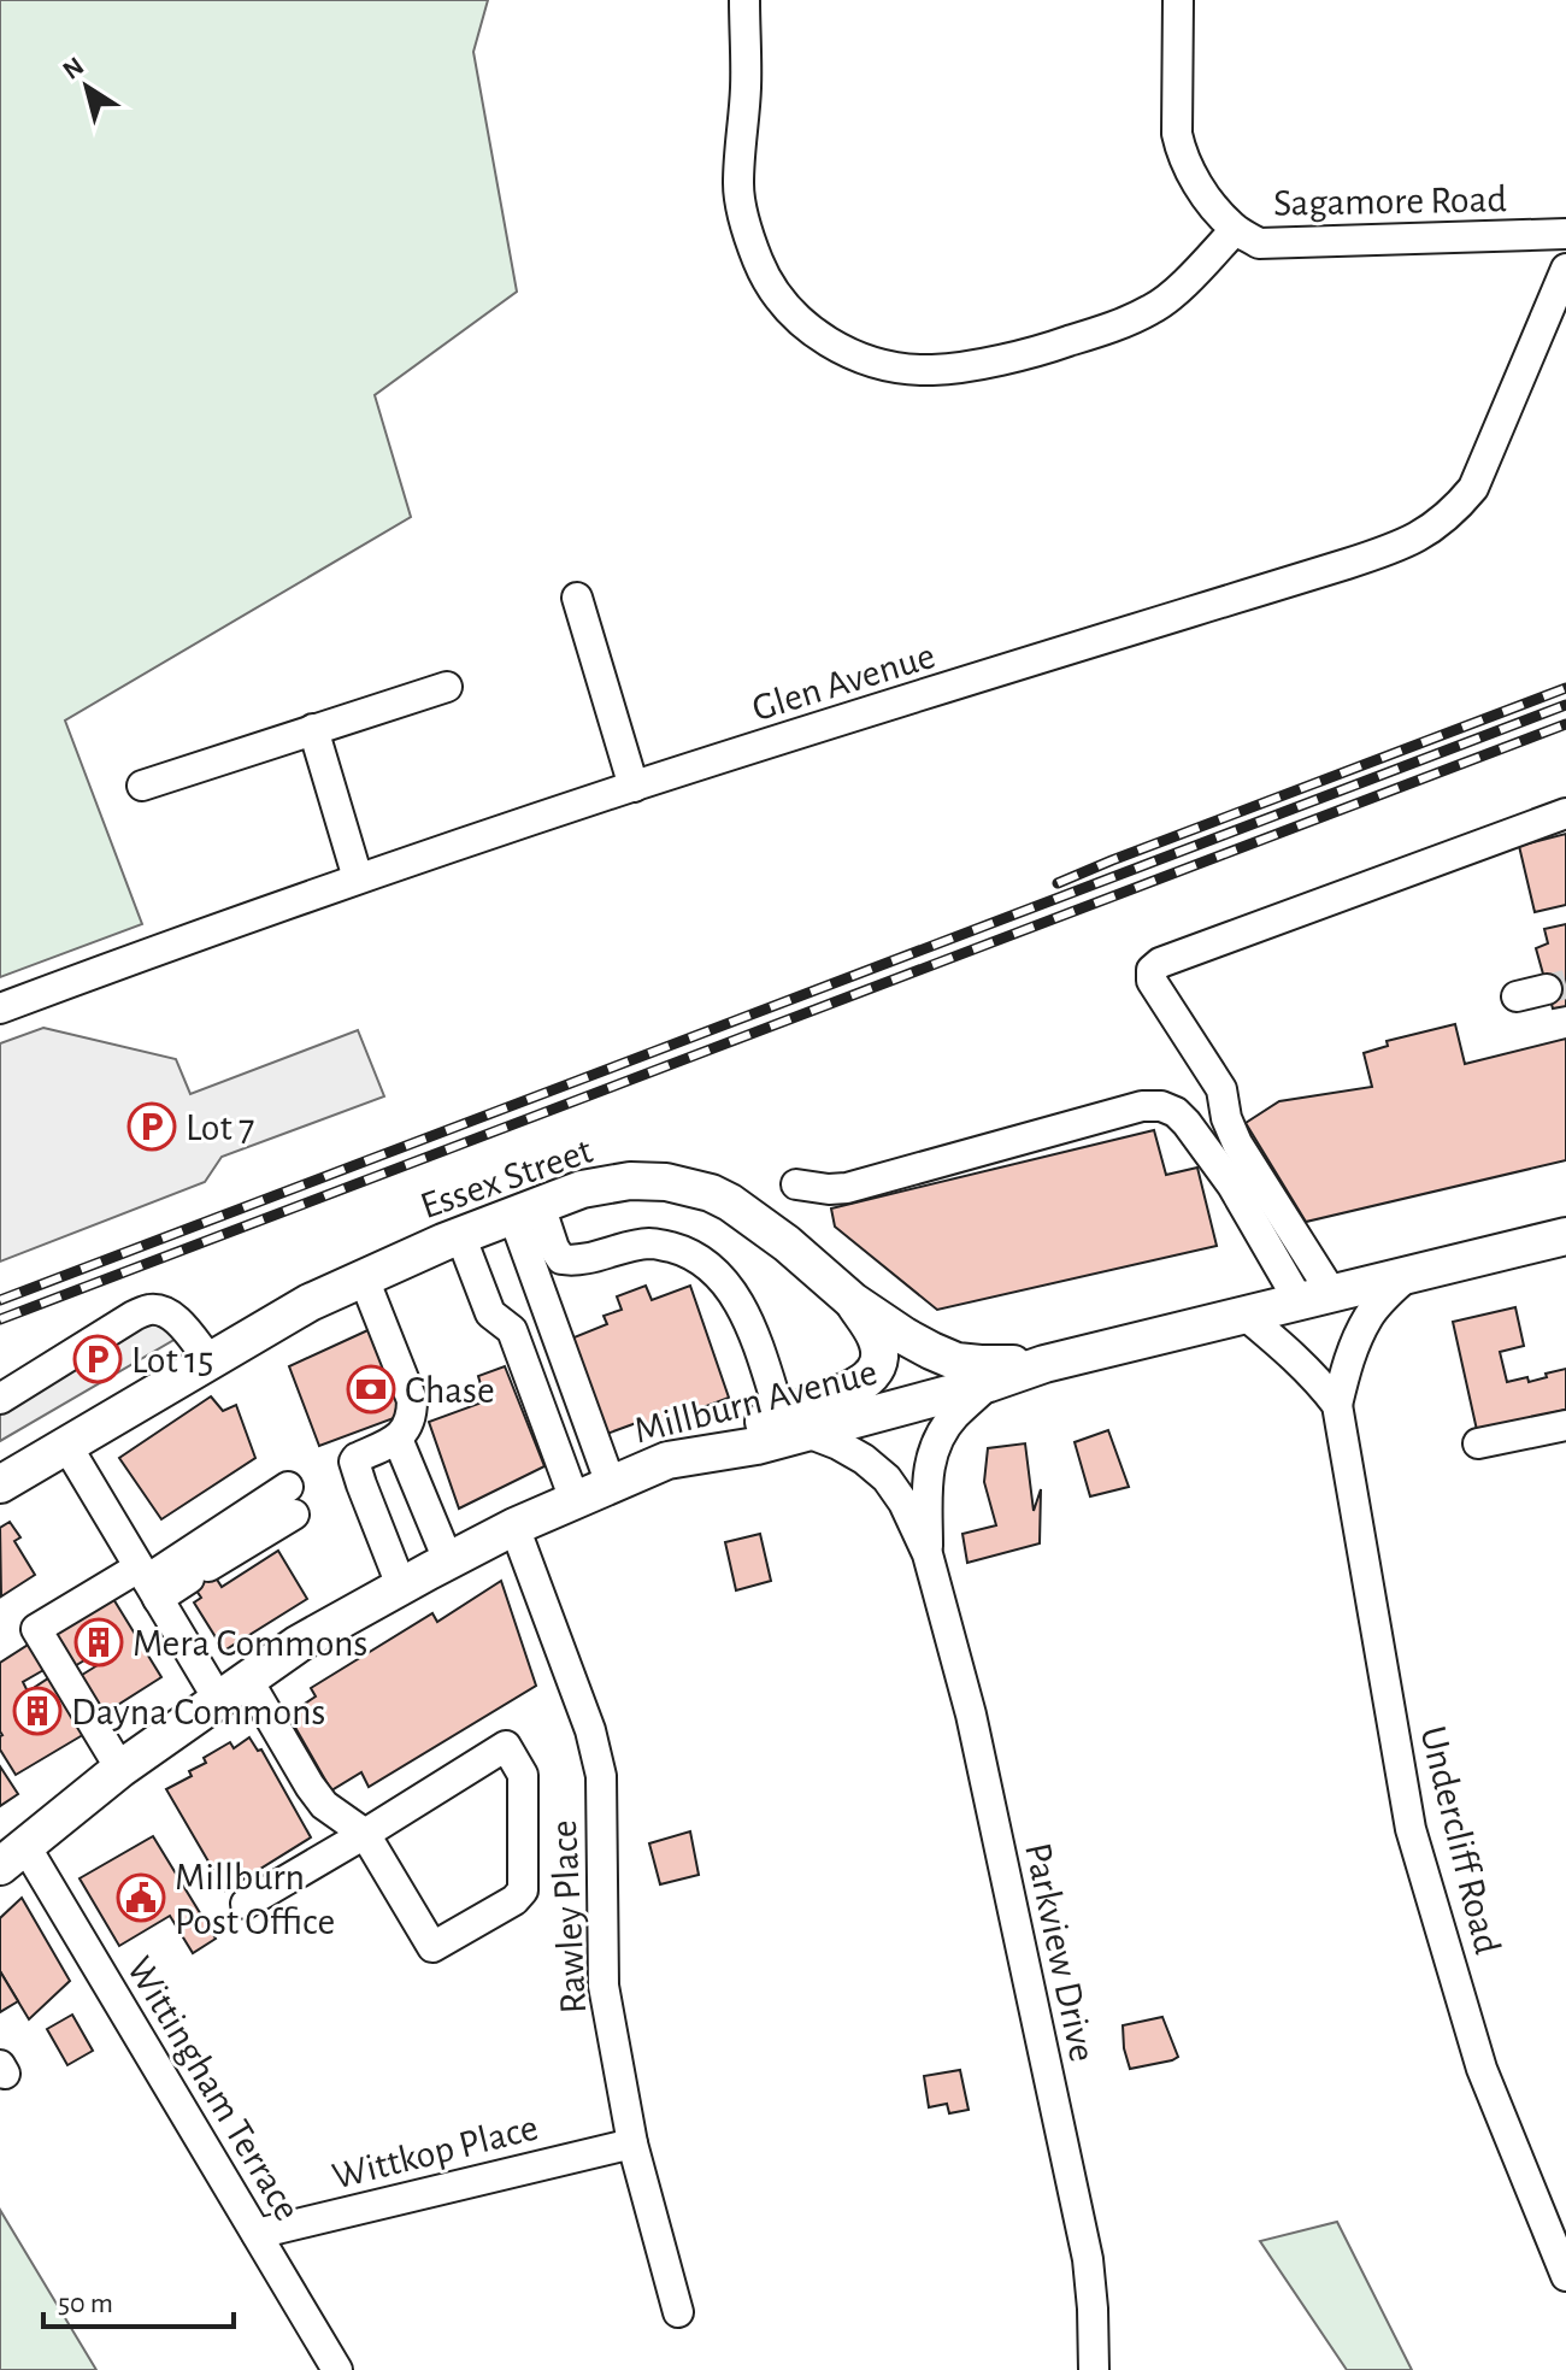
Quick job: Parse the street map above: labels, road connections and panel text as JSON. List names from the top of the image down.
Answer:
{
  "streets": {
    "main road": ["Essex Street", "Millburn Avenue"],
    "street": [
      "Sagamore Road",
      "Glen Avenue",
      "Undercliff Road",
      "Rawley Place",
      "Parkview Drive",
      "Wittingham Terrace",
      "Wittkop Place"
    ]
  },
  "crossings": [
    ["Essex Street", "Millburn Avenue"],
    ["Millburn Avenue", "Undercliff Road"],
    ["Millburn Avenue", "Rawley Place"],
    ["Millburn Avenue", "Parkview Drive"],
    ["Millburn Avenue", "Wittingham Terrace"],
    ["Rawley Place", "Wittkop Place"],
    ["Wittingham Terrace", "Wittkop Place"]
  ],
  "places": {
    "parking": ["Lot 7", "Lot 15"],
    "bank": ["Chase"],
    "building": ["Mera Commons", "Dayna Commons"],
    "public building": ["Millburn Post Office"]
  },
  "scale_bar": "50 m",
  "north": "top left"
}
